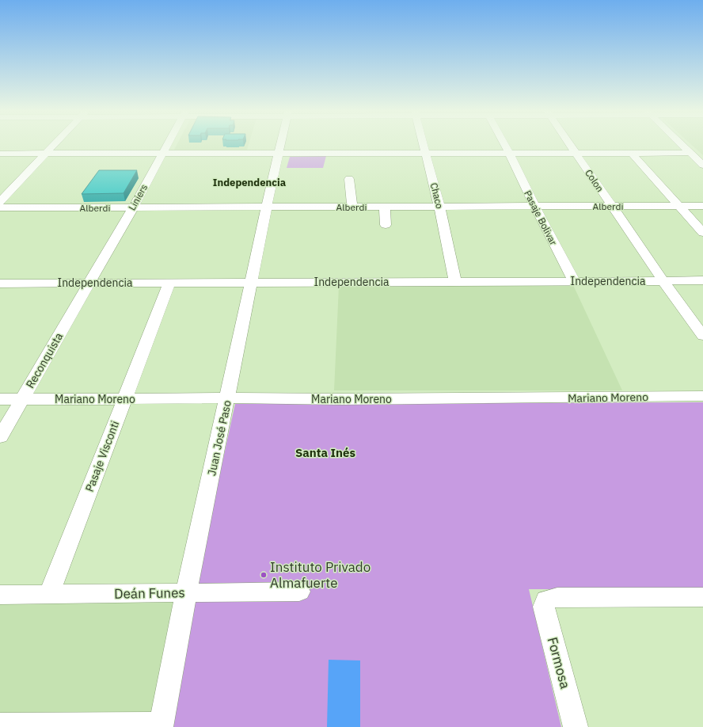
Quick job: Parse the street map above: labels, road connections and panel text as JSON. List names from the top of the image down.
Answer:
{
  "streets": {
    "street": [
      "Colon",
      "Chaco",
      "Liniers",
      "Alberdi",
      "Pasaje Bolivar",
      "Independencia",
      "Reconquista",
      "Mariano Moreno",
      "Juan José Paso",
      "Pasaje Visconti",
      "Deán Funes",
      "Formosa"
    ]
  },
  "crossings": [
    ["Colon", "Alberdi"],
    ["Colon", "Independencia"],
    ["Chaco", "Alberdi"],
    ["Chaco", "Independencia"],
    ["Liniers", "Alberdi"],
    ["Liniers", "Independencia"],
    ["Liniers", "Reconquista"],
    ["Alberdi", "Pasaje Bolivar"],
    ["Alberdi", "Juan José Paso"],
    ["Pasaje Bolivar", "Independencia"],
    ["Independencia", "Reconquista"],
    ["Independencia", "Juan José Paso"],
    ["Independencia", "Pasaje Visconti"],
    ["Reconquista", "Mariano Moreno"],
    ["Mariano Moreno", "Juan José Paso"],
    ["Mariano Moreno", "Pasaje Visconti"],
    ["Juan José Paso", "Deán Funes"],
    ["Pasaje Visconti", "Deán Funes"]
  ],
  "districts": ["Independencia", "Santa Inés"],
  "places": ["Instituto Privado Almafuerte"]
}
